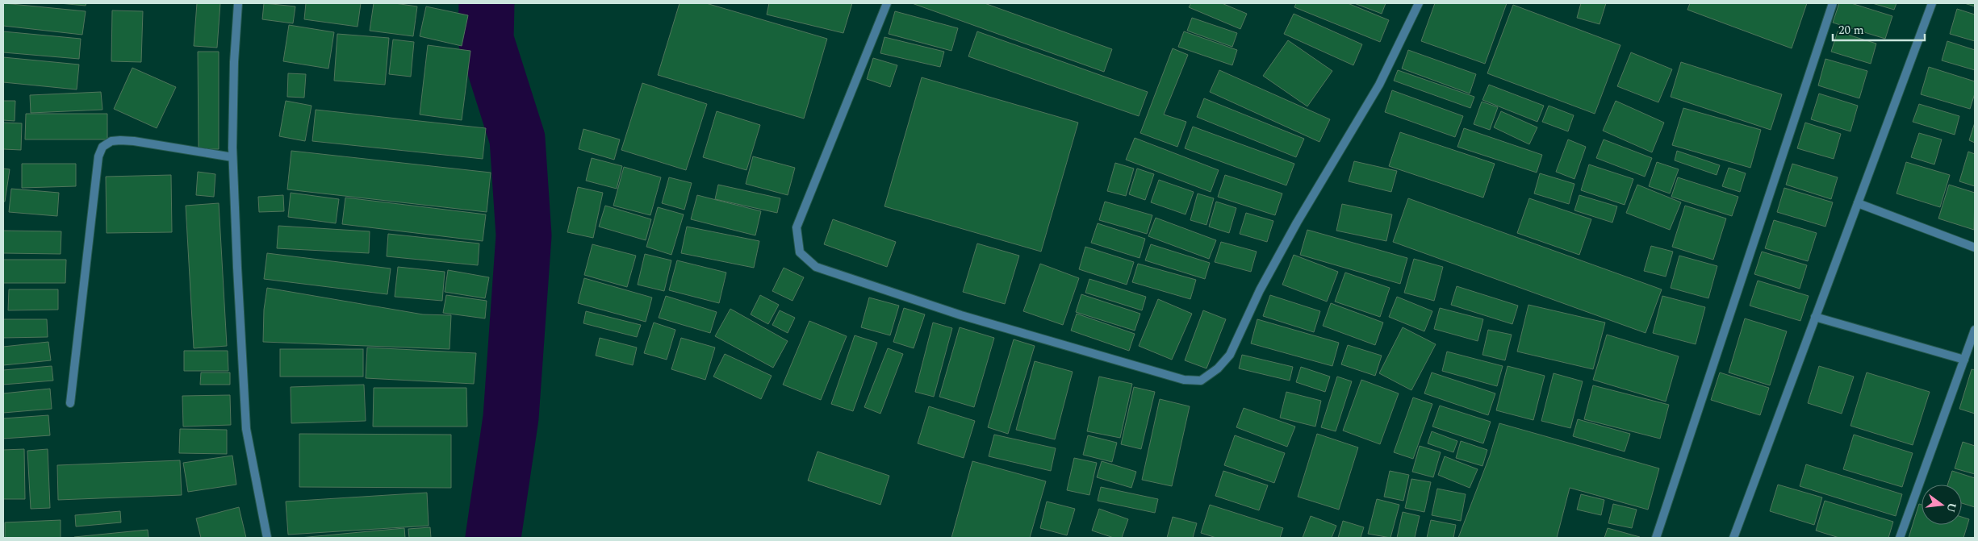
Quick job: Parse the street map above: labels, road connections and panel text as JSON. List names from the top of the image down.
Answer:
{
  "scale_bar": "20 m",
  "north": "right"
}
